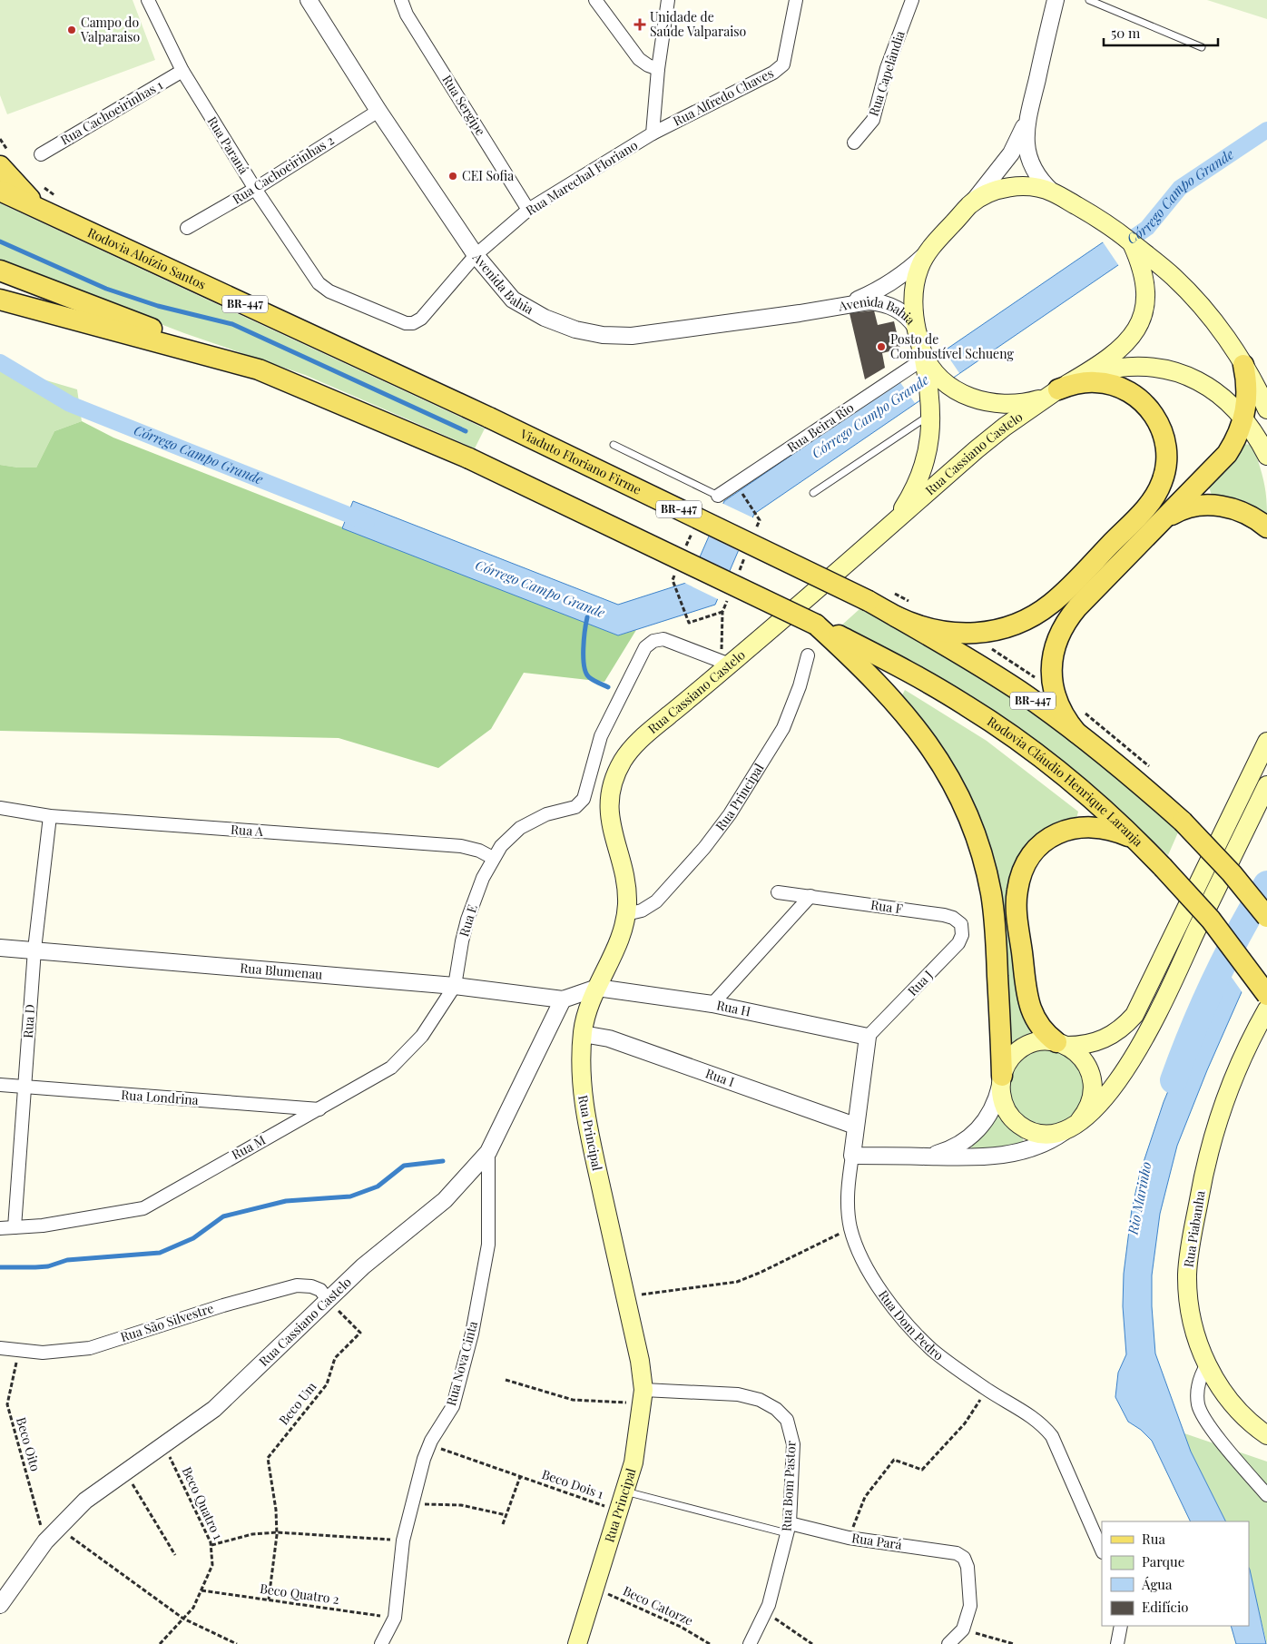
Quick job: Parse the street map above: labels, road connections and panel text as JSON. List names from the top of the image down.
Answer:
{
  "streets": {
    "main road": [
      "Rodovia Aloízio Santos",
      "BR-447",
      "Rua Cassiano Castelo",
      "Viaduto Floriano Firme",
      "Rodovia Cláudio Henrique Laranja",
      "Rua Principal",
      "Rua Piabanha"
    ],
    "street": [
      "Rua Capelândia",
      "Rua Alfredo Chaves",
      "Rua Sergipe",
      "Rua Cachoeirinhas 1",
      "Rua Paraná",
      "Rua Cachoeirinhas 2",
      "Rua Marechal Floriano",
      "Avenida Bahia",
      "Rua Beira Rio",
      "Rua A",
      "Rua F",
      "Rua E",
      "Rua Blumenau",
      "Rua J",
      "Rua H",
      "Rua D",
      "Rua I",
      "Rua Londrina",
      "Rua M",
      "Rua São Silvestre",
      "Rua Dom Pedro",
      "Rua Nova Cinta",
      "Rua Bom Pastor",
      "Rua Pará"
    ],
    "path": [
      "Beco Um",
      "Beco Oito",
      "Beco Dois 1",
      "Beco Quatro 1",
      "Beco Quatro 2",
      "Beco Catorze"
    ]
  },
  "crossings": [
    ["Rua Alfredo Chaves", "Rua Marechal Floriano"],
    ["Rua Sergipe", "Rua Marechal Floriano"],
    ["Rua Cachoeirinhas 1", "Rua Paraná"],
    ["Rua Paraná", "Rua Cachoeirinhas 2"],
    ["Rua Paraná", "Rua Marechal Floriano"],
    ["Rua Cachoeirinhas 2", "Avenida Bahia"],
    ["Rua Marechal Floriano", "Avenida Bahia"],
    ["Rodovia Aloízio Santos", "Viaduto Floriano Firme"],
    ["Avenida Bahia", "Rua Cassiano Castelo"],
    ["BR-447", "Viaduto Floriano Firme"],
    ["Rua Beira Rio", "Rua Cassiano Castelo"],
    ["Rua Cassiano Castelo", "Rua Principal"],
    ["Rua Cassiano Castelo", "Rua E"],
    ["Rua Cassiano Castelo", "Rua Blumenau"],
    ["Rua Cassiano Castelo", "Rua São Silvestre"],
    ["Rua Cassiano Castelo", "Rua Nova Cinta"],
    ["Rua Cassiano Castelo", "Beco Um"],
    ["Rua Cassiano Castelo", "Beco Oito"],
    ["Rua Cassiano Castelo", "Beco Quatro 1"],
    ["Rua Principal", "Rua H"],
    ["Rua Principal", "Rua I"],
    ["Rua Principal", "Beco Dois 1"],
    ["Rua Principal", "Rua Bom Pastor"],
    ["Rua Principal", "Rua Pará"],
    ["Rua Principal", "Beco Catorze"],
    ["Rua A", "Rua E"],
    ["Rua A", "Rua D"],
    ["Rua F", "Rua J"],
    ["Rua E", "Rua Blumenau"],
    ["Rua E", "Rua M"],
    ["Rua Blumenau", "Rua D"],
    ["Rua Blumenau", "Rua M"],
    ["Rua J", "Rua H"],
    ["Rua J", "Rua Dom Pedro"],
    ["Rua H", "Rua Dom Pedro"],
    ["Rua D", "Rua Londrina"],
    ["Rua D", "Rua M"],
    ["Rua I", "Rua Dom Pedro"],
    ["Rua Londrina", "Rua M"],
    ["Rua São Silvestre", "Beco Um"],
    ["Rua São Silvestre", "Beco Oito"],
    ["Rua Nova Cinta", "Beco Dois 1"],
    ["Rua Nova Cinta", "Beco Quatro 2"],
    ["Rua Bom Pastor", "Rua Pará"],
    ["Beco Quatro 1", "Beco Quatro 2"]
  ],
  "water": ["Córrego Campo Grande", "Rio Marinho"],
  "places": {
    "health": ["Unidade de Saúde Valparaiso"],
    "other": ["Campo do Valparaiso", "CEI Sofia", "Posto de Combustível Schueng"]
  },
  "legend": [
    "Rua",
    "Parque",
    "Água",
    "Edifício"
  ],
  "scale_bar": "50 m"
}
